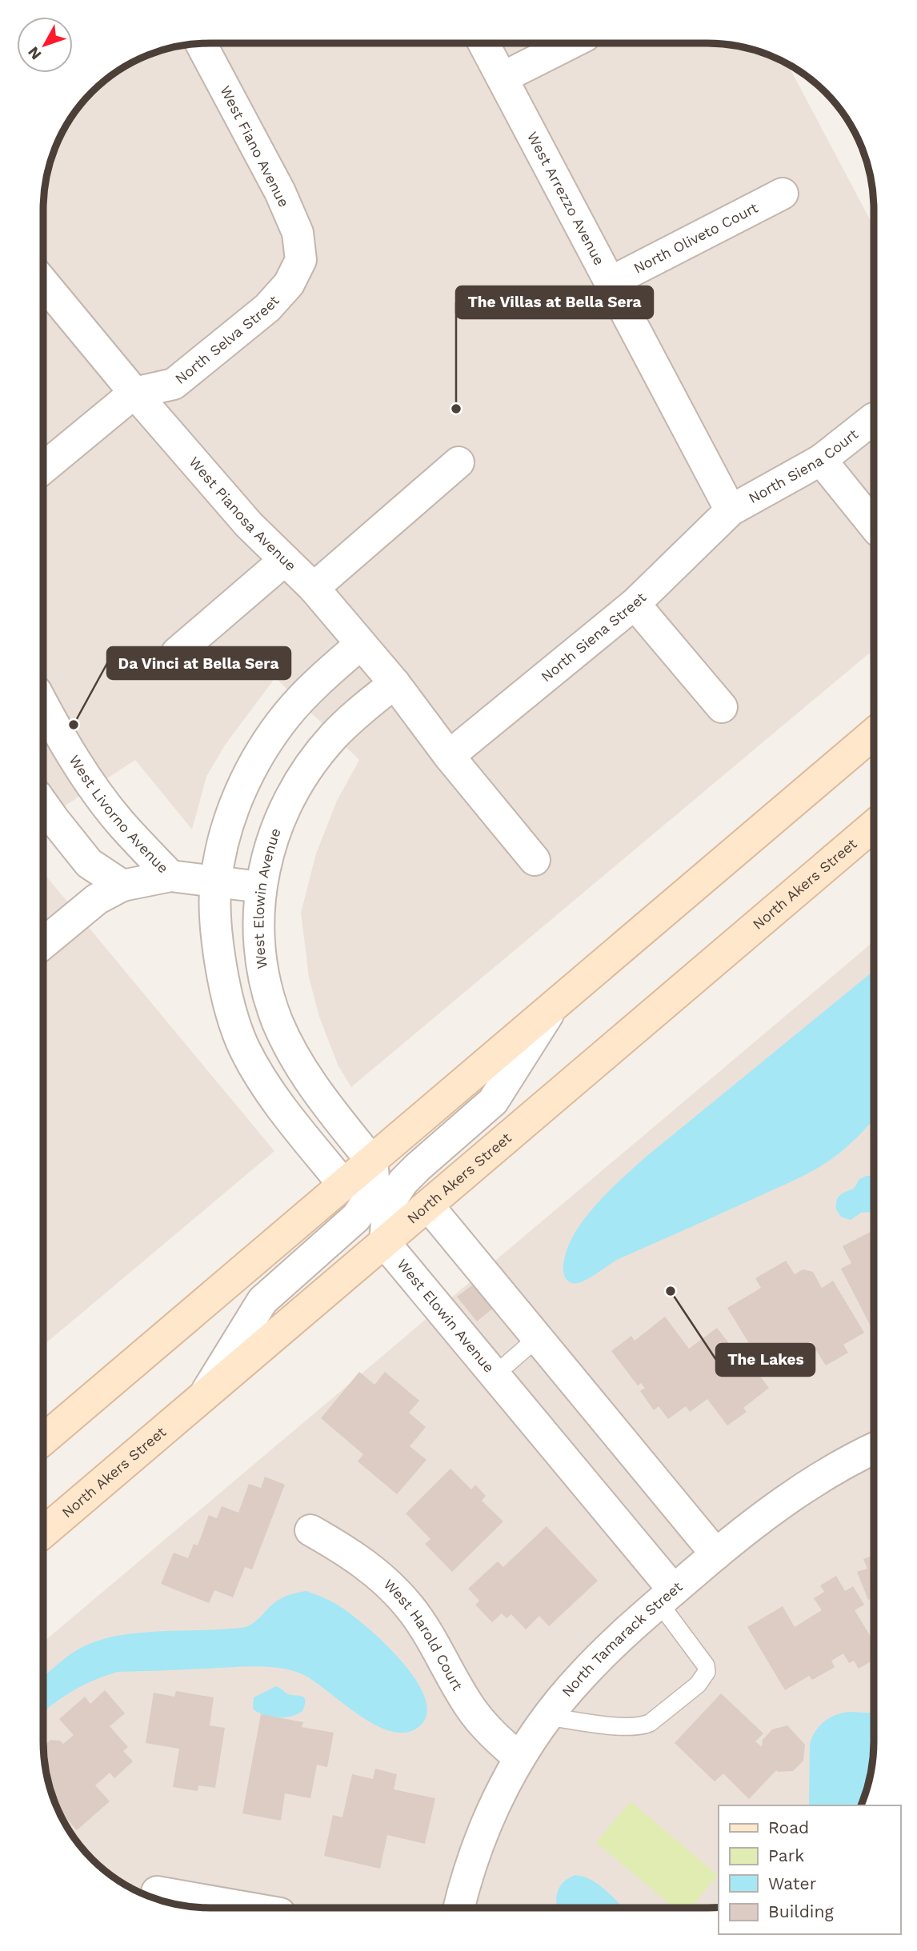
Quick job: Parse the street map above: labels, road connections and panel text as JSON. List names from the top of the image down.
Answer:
{
  "streets": {
    "main road": ["North Akers Street"],
    "street": [
      "West Fiano Avenue",
      "West Arrezzo Avenue",
      "North Oliveto Court",
      "North Selva Street",
      "North Siena Court",
      "West Pianosa Avenue",
      "North Siena Street",
      "West Livorno Avenue",
      "West Elowin Avenue",
      "West Harold Court",
      "North Tamarack Street"
    ]
  },
  "crossings": [
    ["West Fiano Avenue", "North Selva Street"],
    ["West Arrezzo Avenue", "North Oliveto Court"],
    ["West Arrezzo Avenue", "North Siena Court"],
    ["West Arrezzo Avenue", "North Siena Street"],
    ["North Selva Street", "West Pianosa Avenue"],
    ["North Siena Court", "North Siena Street"],
    ["West Pianosa Avenue", "North Siena Street"],
    ["West Pianosa Avenue", "West Elowin Avenue"],
    ["West Livorno Avenue", "West Elowin Avenue"],
    ["North Akers Street", "West Elowin Avenue"],
    ["West Elowin Avenue", "North Tamarack Street"],
    ["West Harold Court", "North Tamarack Street"]
  ],
  "places": ["The Villas at Bella Sera", "Da Vinci at Bella Sera", "The Lakes"],
  "legend": [
    "Road",
    "Park",
    "Water",
    "Building"
  ],
  "north": "bottom left"
}
